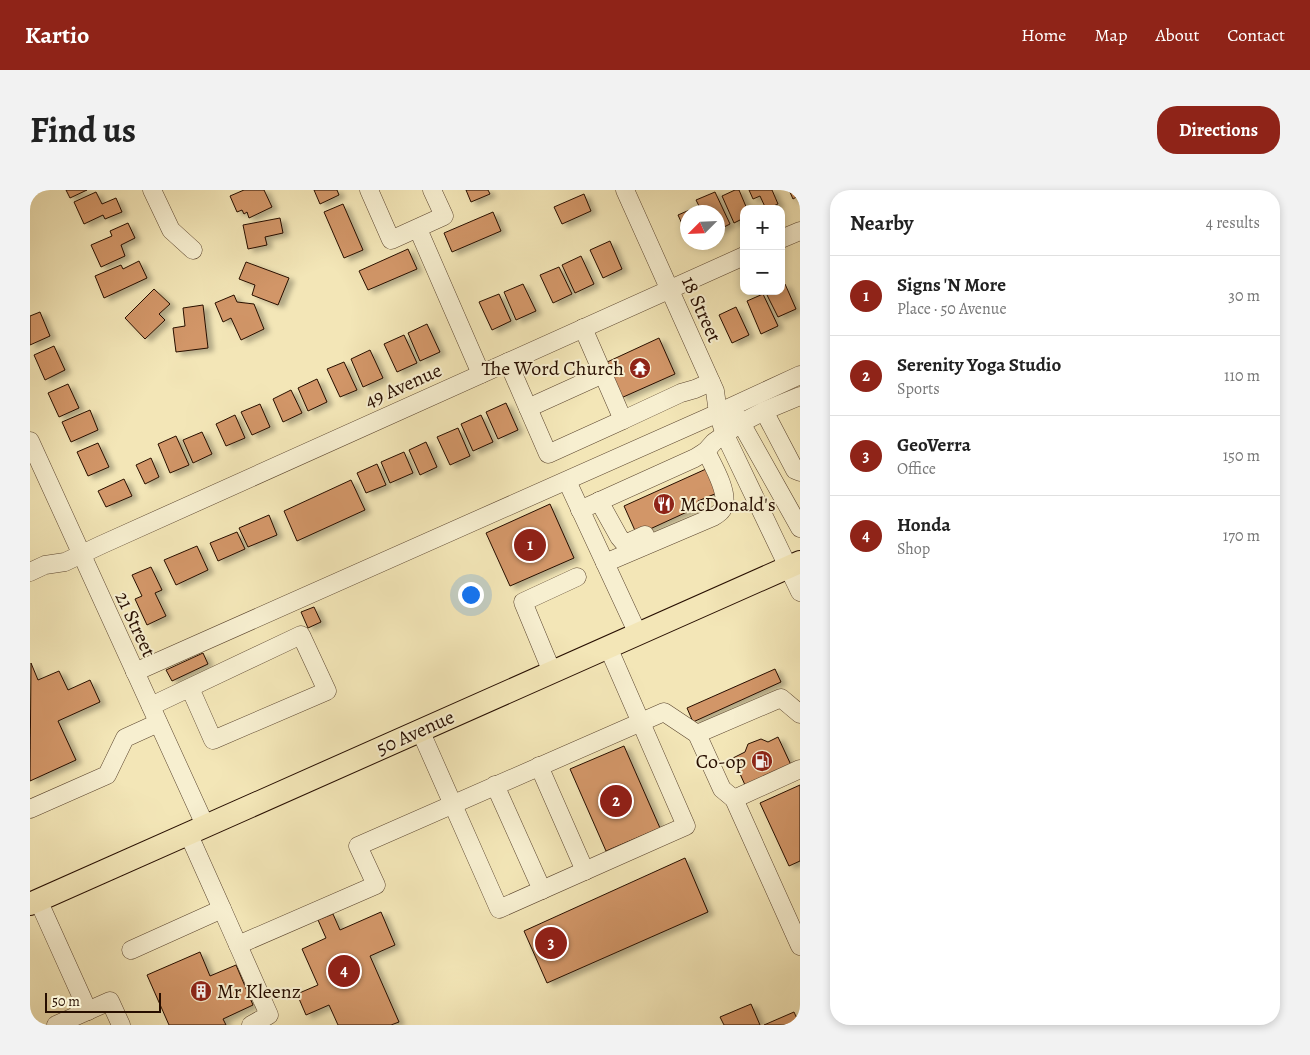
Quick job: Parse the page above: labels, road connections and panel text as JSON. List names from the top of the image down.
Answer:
{
  "streets": {
    "main road": ["50 Avenue"],
    "street": ["18 Street", "49 Avenue", "21 Street"]
  },
  "crossings": [
    ["18 Street", "49 Avenue"],
    ["18 Street", "50 Avenue"],
    ["49 Avenue", "21 Street"],
    ["21 Street", "50 Avenue"]
  ],
  "places": {
    "temple": ["The Word Church"],
    "restaurant": ["McDonald's"],
    "fuel station": ["Co-op"],
    "building": ["Mr Kleenz"]
  },
  "scale_bar": "50 m",
  "north": "bottom left",
  "page": {
    "header": "Kartio",
    "nav": [
      "Home",
      "Map",
      "About",
      "Contact"
    ],
    "title": "Find us",
    "buttons": "Directions",
    "heading": ["Nearby", "4 results"],
    "map_buttons": ["+", "−"],
    "list": [
      {
        "mark": "1",
        "name": "Signs 'N More",
        "note": "Place · 50 Avenue",
        "value": "30 m"
      },
      {
        "mark": "2",
        "name": "Serenity Yoga Studio",
        "note": "Sports",
        "value": "110 m"
      },
      {
        "mark": "3",
        "name": "GeoVerra",
        "note": "Office",
        "value": "150 m"
      },
      {
        "mark": "4",
        "name": "Honda",
        "note": "Shop",
        "value": "170 m"
      }
    ],
    "pins": [
      "1",
      "2",
      "3",
      "4"
    ],
    "scale": "50 m"
  }
}
